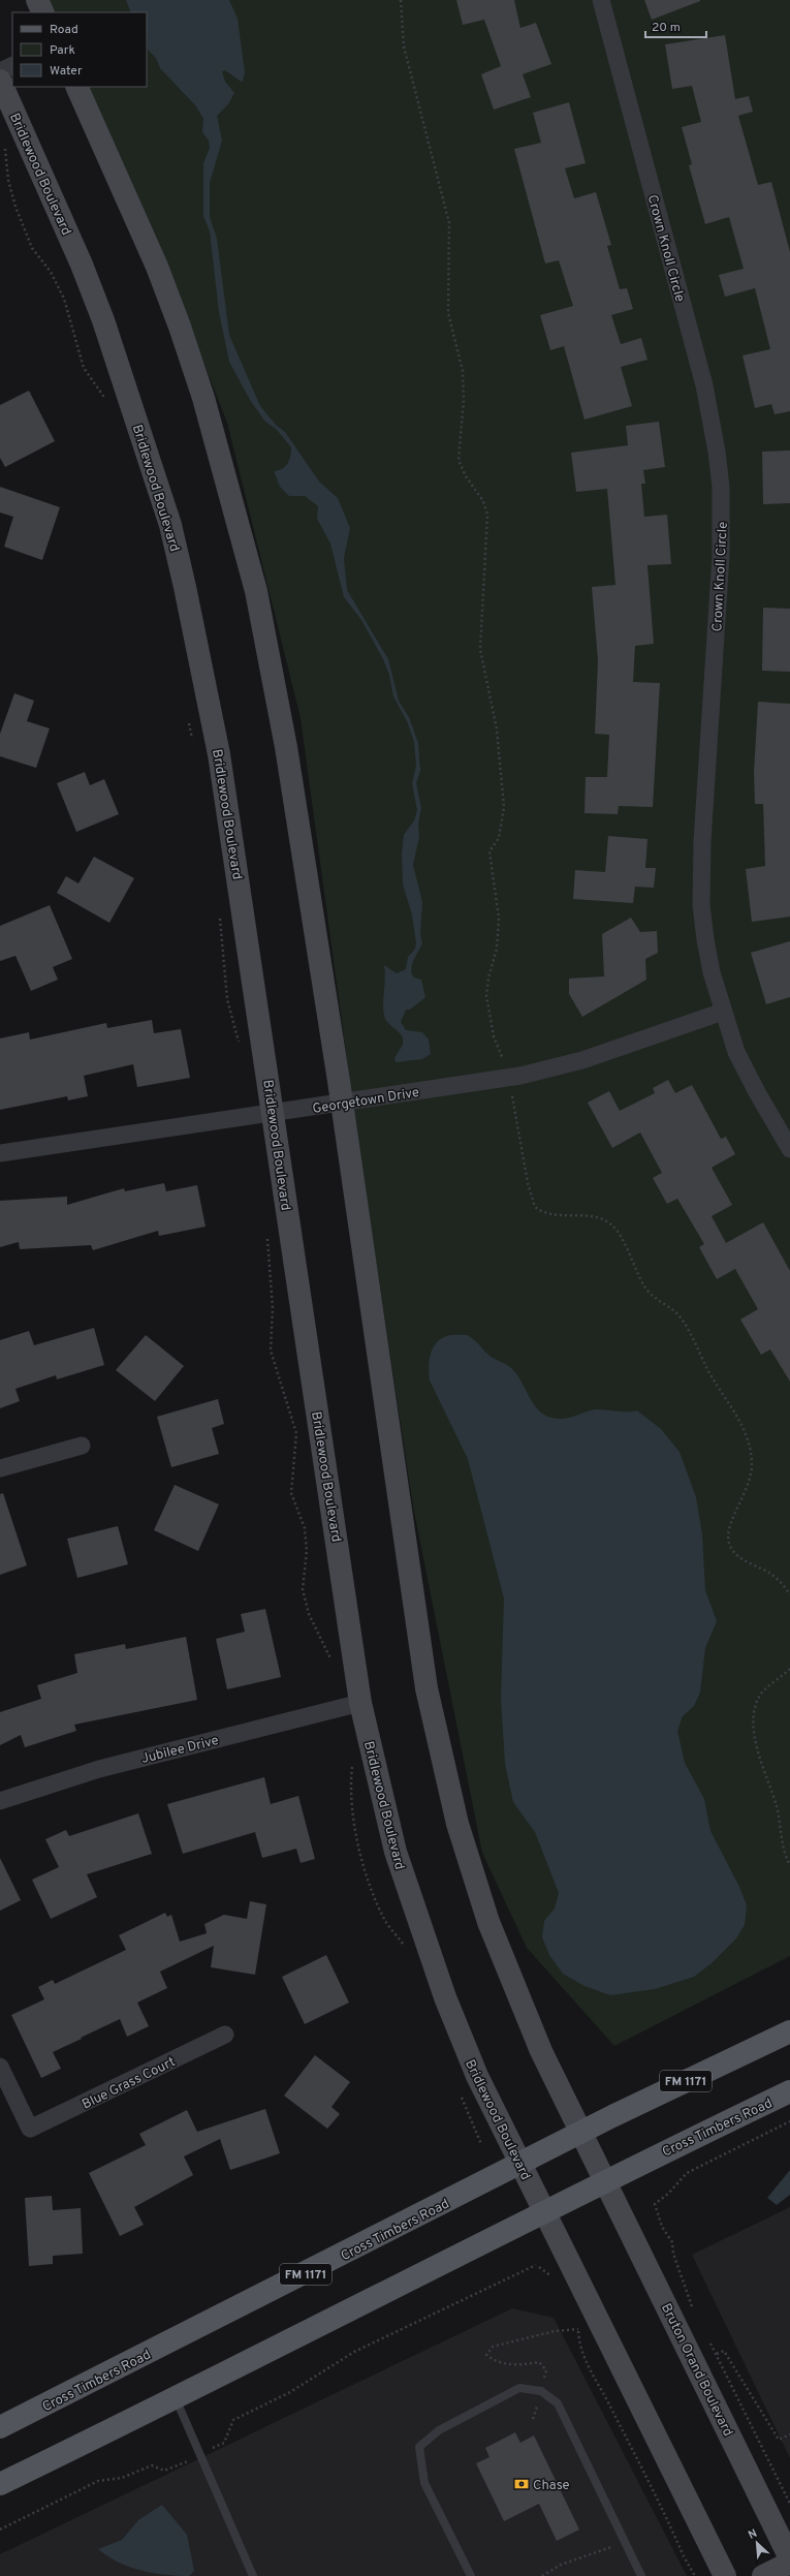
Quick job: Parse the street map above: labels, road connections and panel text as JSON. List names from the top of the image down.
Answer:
{
  "streets": {
    "main road": [
      "Bridlewood Boulevard",
      "FM 1171",
      "Cross Timbers Road",
      "Bruton Orand Boulevard"
    ],
    "street": [
      "Crown Knoll Circle",
      "Georgetown Drive",
      "Jubilee Drive",
      "Blue Grass Court"
    ]
  },
  "crossings": [
    ["Bridlewood Boulevard", "Georgetown Drive"],
    ["Bridlewood Boulevard", "Jubilee Drive"],
    ["Bridlewood Boulevard", "Cross Timbers Road"],
    ["Crown Knoll Circle", "Georgetown Drive"],
    ["Cross Timbers Road", "Bruton Orand Boulevard"]
  ],
  "places": {
    "bank": ["Chase"]
  },
  "legend": ["Road", "Park", "Water"],
  "scale_bar": "20 m",
  "north": "top left"
}
